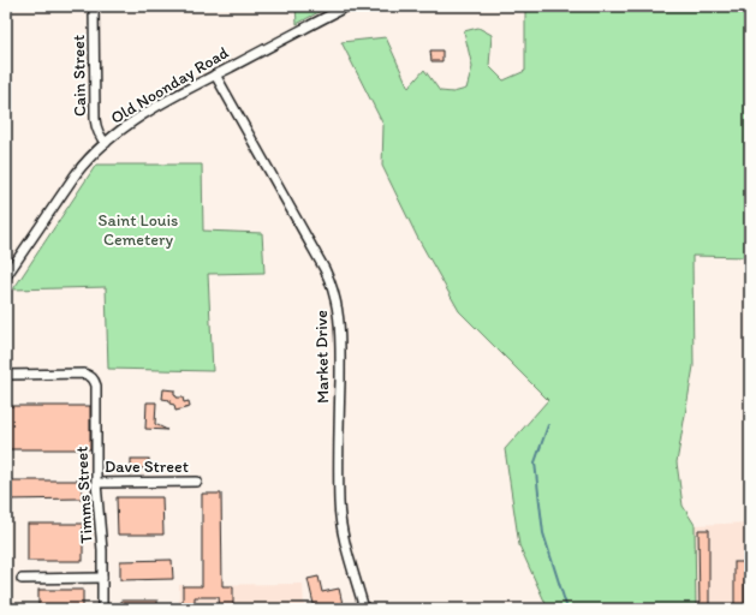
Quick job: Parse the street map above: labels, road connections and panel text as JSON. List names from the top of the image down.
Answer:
{
  "streets": {
    "street": [
      "Cain Street",
      "Old Noonday Road",
      "Market Drive",
      "Dave Street",
      "Timms Street"
    ]
  },
  "crossings": [
    ["Cain Street", "Old Noonday Road"],
    ["Old Noonday Road", "Market Drive"],
    ["Dave Street", "Timms Street"]
  ],
  "parks": ["Saint Louis Cemetery"]
}
